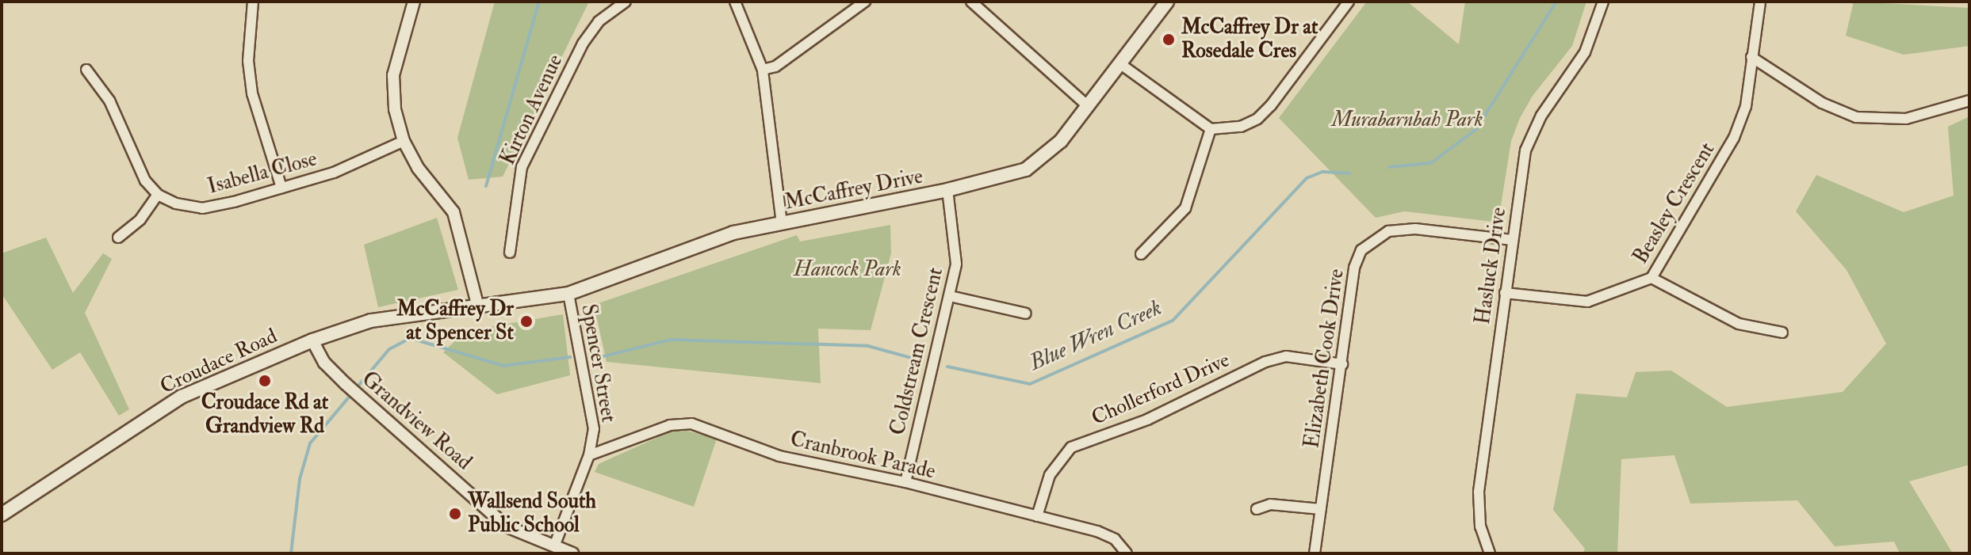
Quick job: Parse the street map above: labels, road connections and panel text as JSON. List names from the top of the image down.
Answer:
{
  "streets": {
    "main road": ["McCaffrey Drive", "Croudace Road"],
    "street": [
      "Kirton Avenue",
      "Isabella Close",
      "Beasley Crescent",
      "Hasluck Drive",
      "Coldstream Crescent",
      "Elizabeth Cook Drive",
      "Spencer Street",
      "Chollerford Drive",
      "Grandview Road",
      "Cranbrook Parade"
    ]
  },
  "crossings": [
    ["McCaffrey Drive", "Coldstream Crescent"],
    ["McCaffrey Drive", "Croudace Road"],
    ["McCaffrey Drive", "Spencer Street"],
    ["Beasley Crescent", "Hasluck Drive"],
    ["Hasluck Drive", "Elizabeth Cook Drive"],
    ["Coldstream Crescent", "Cranbrook Parade"],
    ["Elizabeth Cook Drive", "Chollerford Drive"],
    ["Croudace Road", "Grandview Road"],
    ["Spencer Street", "Grandview Road"],
    ["Spencer Street", "Cranbrook Parade"],
    ["Chollerford Drive", "Cranbrook Parade"]
  ],
  "water": ["Blue Wren Creek"],
  "parks": ["Murabarnbah Park", "Hancock Park"],
  "places": [
    "McCaffrey Dr at Rosedale Cres",
    "McCaffrey Dr at Spencer St",
    "Croudace Rd at Grandview Rd",
    "Wallsend South Public School"
  ]
}
